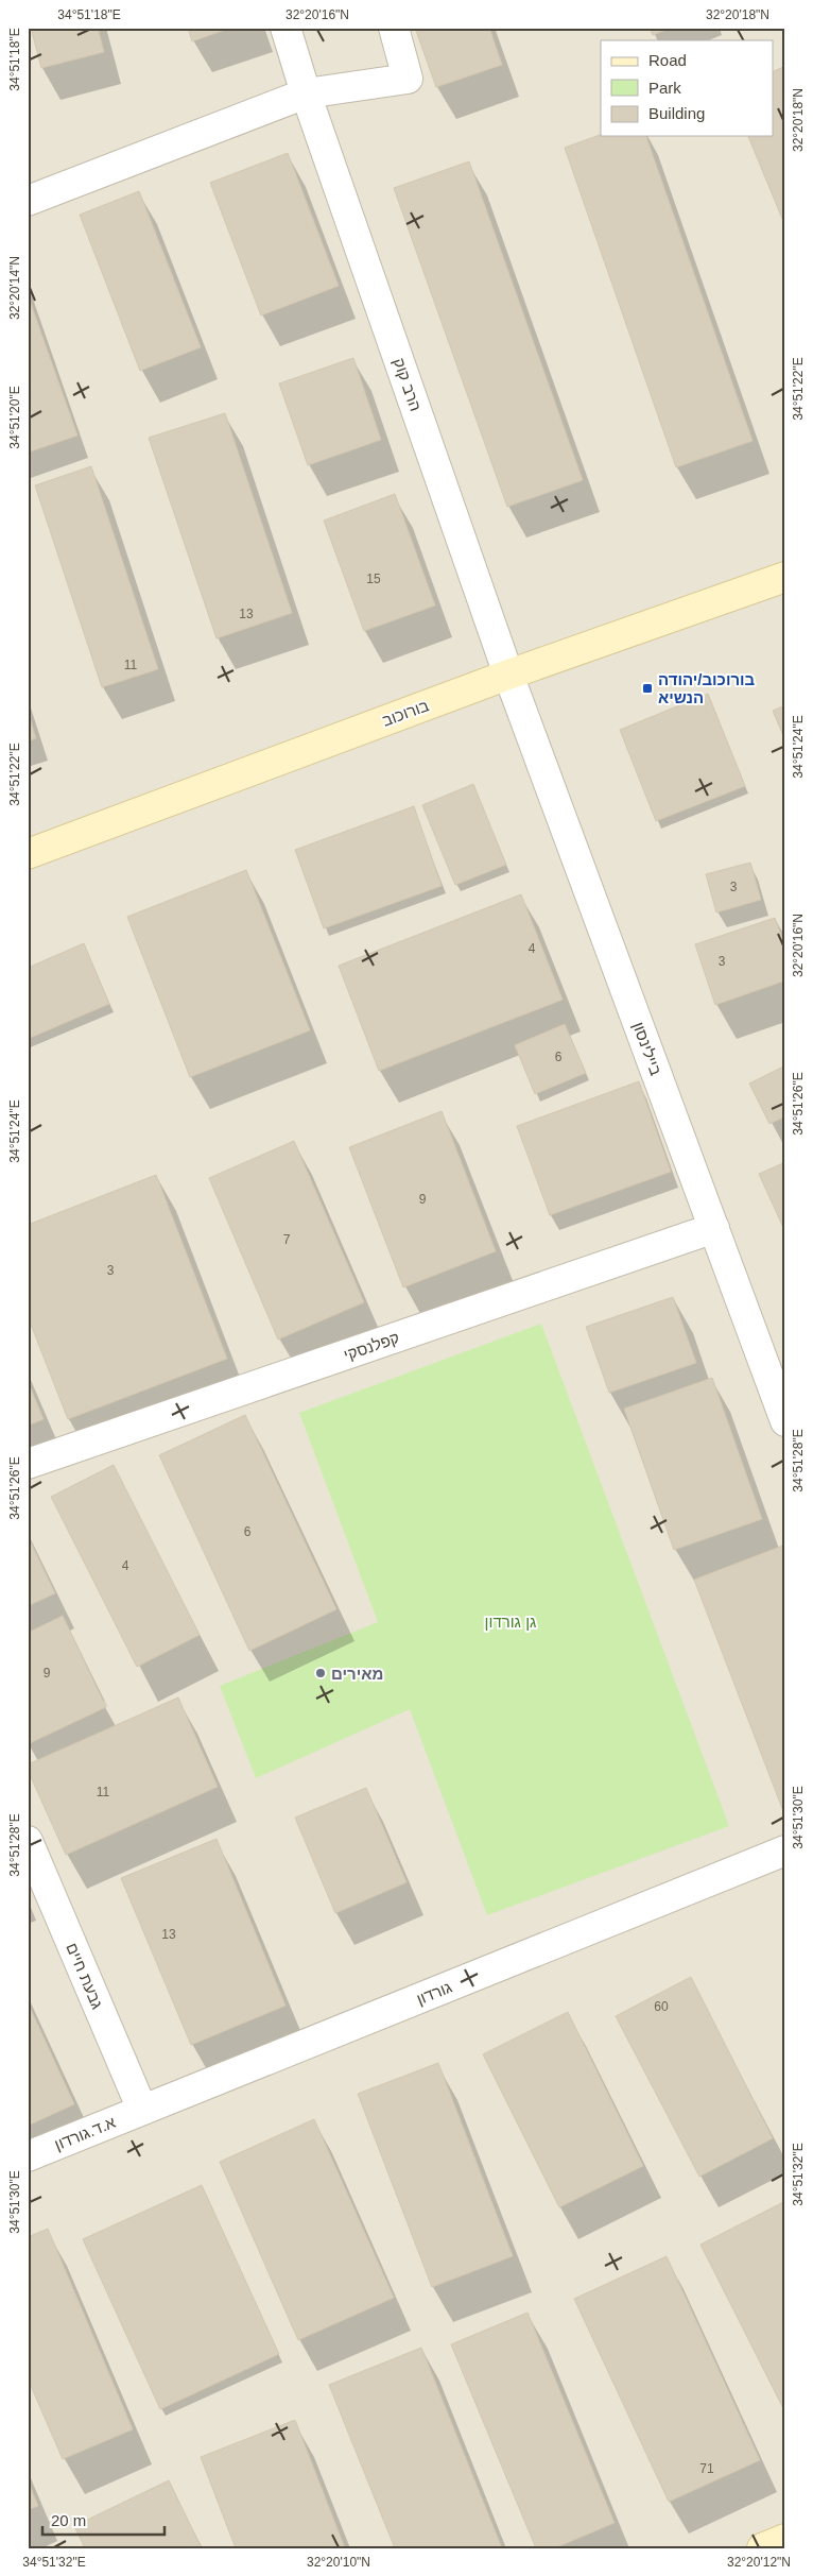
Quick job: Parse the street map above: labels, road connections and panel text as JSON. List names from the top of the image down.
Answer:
{
  "streets": {
    "street": [
      "הרב קוק",
      "בורוכוב",
      "ביילינסון",
      "קפלנסקי",
      "גבעת חיים",
      "גורדון",
      "א.ד.גורדון"
    ]
  },
  "crossings": [
    ["הרב קוק", "בורוכוב"],
    ["הרב קוק", "ביילינסון"],
    ["בורוכוב", "ביילינסון"],
    ["ביילינסון", "קפלנסקי"],
    ["גבעת חיים", "גורדון"],
    ["גבעת חיים", "א.ד.גורדון"],
    ["גורדון", "א.ד.גורדון"]
  ],
  "parks": ["גן גורדון"],
  "places": {
    "transit": ["בורוכוב/יהודה הנשיא"],
    "other": ["מאירים"]
  },
  "house_numbers": [
    "15",
    "13",
    "11",
    "3",
    "4",
    "3",
    "6",
    "9",
    "7",
    "3",
    "6",
    "4",
    "9",
    "11",
    "13",
    "60",
    "71"
  ],
  "legend": ["Road", "Park", "Building"],
  "scale_bar": "20 m",
  "coordinates": [
    "34°51'18\"E",
    "32°20'16\"N",
    "32°20'18\"N",
    "32°20'14\"N",
    "34°51'22\"E",
    "34°51'20\"E",
    "34°51'24\"E",
    "34°51'26\"E",
    "34°51'28\"E",
    "34°51'30\"E",
    "34°51'32\"E",
    "32°20'10\"N",
    "32°20'12\"N"
  ]
}
